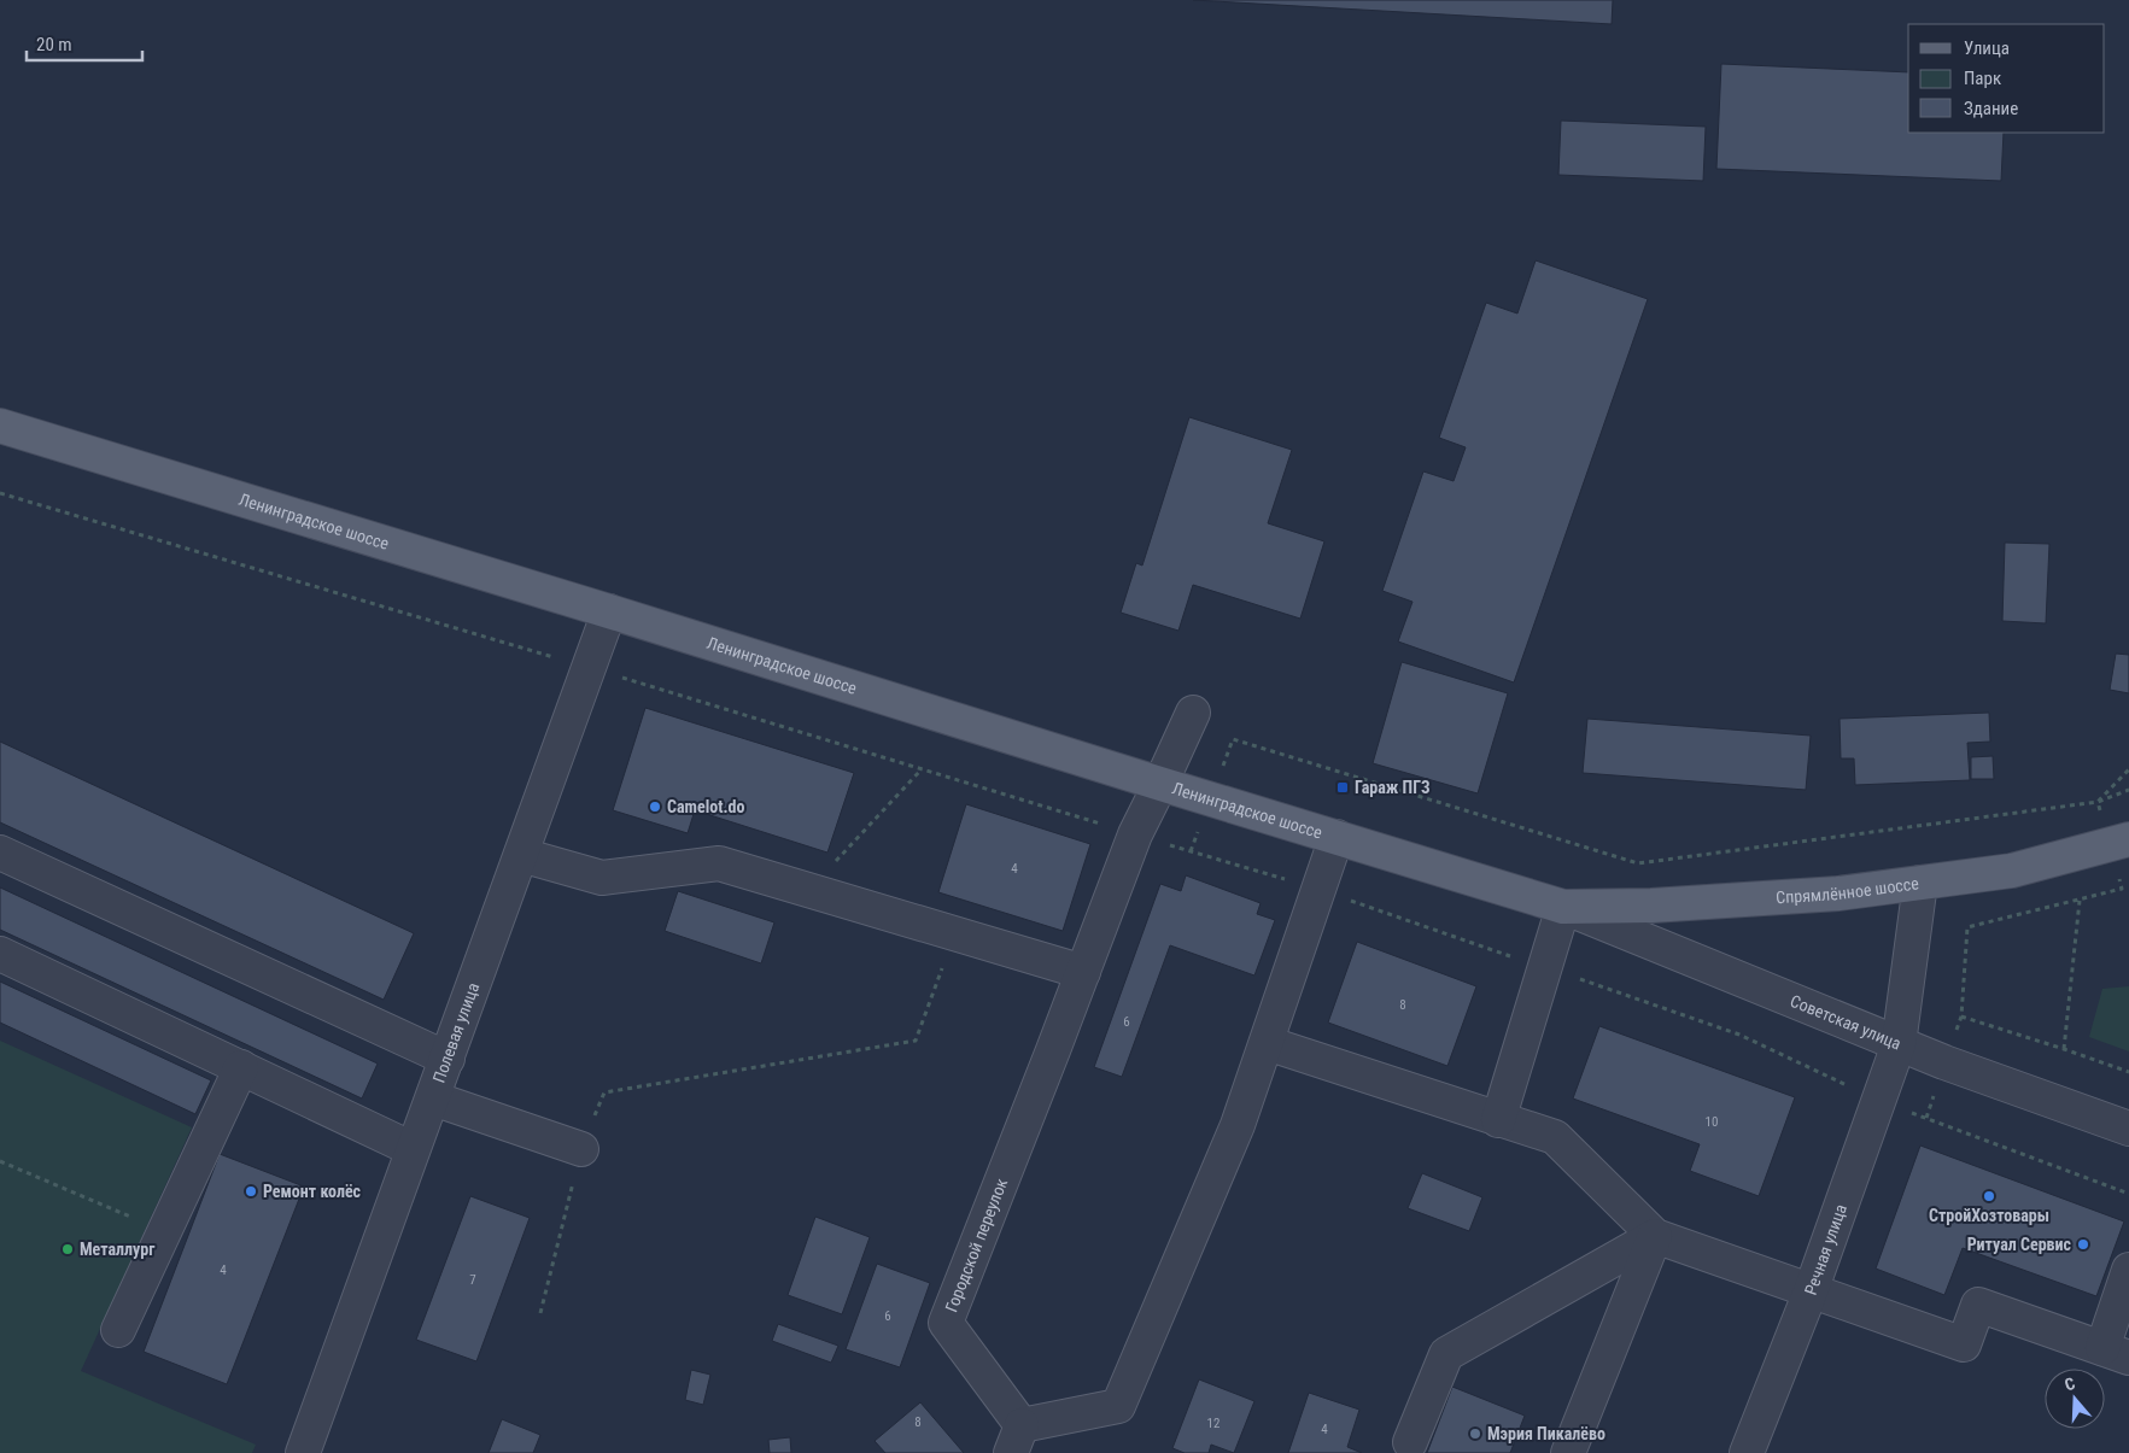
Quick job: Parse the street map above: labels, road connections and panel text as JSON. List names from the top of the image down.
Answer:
{
  "streets": {
    "main road": ["Ленинградское шоссе", "Спрямлённое шоссе"],
    "street": [
      "Советская улица",
      "Полевая улица",
      "Городской переулок",
      "Речная улица"
    ]
  },
  "crossings": [
    ["Ленинградское шоссе", "Спрямлённое шоссе"],
    ["Ленинградское шоссе", "Советская улица"],
    ["Ленинградское шоссе", "Полевая улица"],
    ["Спрямлённое шоссе", "Советская улица"],
    ["Спрямлённое шоссе", "Речная улица"],
    ["Советская улица", "Речная улица"]
  ],
  "places": {
    "transit": ["Гараж ПГЗ"],
    "other": [
      "Camelot.do",
      "Ремонт колёс",
      "СтройХозтовары",
      "Ритуал Сервис",
      "Металлург",
      "Мэрия Пикалёво"
    ]
  },
  "house_numbers": [
    "4",
    "8",
    "6",
    "10",
    "4",
    "7",
    "6",
    "8",
    "12",
    "4"
  ],
  "legend": ["Улица", "Парк", "Здание"],
  "scale_bar": "20 m",
  "north": "top"
}
